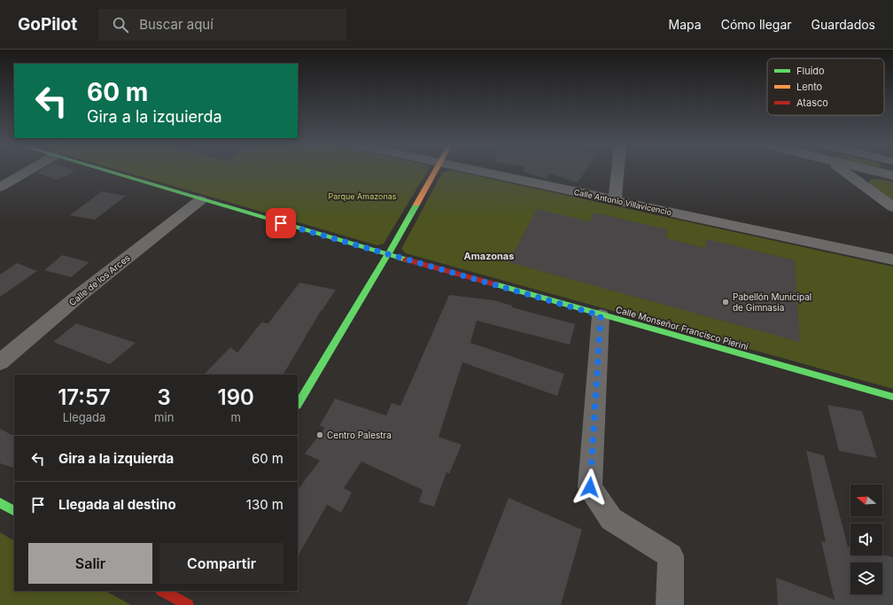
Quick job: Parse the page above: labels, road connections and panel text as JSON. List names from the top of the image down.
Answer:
{
  "streets": {
    "street": ["Calle Antonio Villavicencio", "Calle de los Arces", "Calle Monseñor Francisco Pierini"]
  },
  "crossings": [
    ["Calle de los Arces", "Calle Monseñor Francisco Pierini"]
  ],
  "districts": ["Amazonas"],
  "parks": ["Parque Amazonas"],
  "places": ["Pabellón Municipal de Gimnasia", "Centro Palestra"],
  "legend": ["Fluido", "Lento", "Atasco"],
  "north": "left",
  "page": {
    "header": "GoPilot",
    "search": "Buscar aquí",
    "nav": ["Mapa", "Cómo llegar", "Guardados"],
    "turn": ["60 m", "Gira a la izquierda"],
    "eta": [
      "17:57",
      "Llegada",
      "3",
      "min",
      "190",
      "m"
    ],
    "list": [
      {
        "name": "Gira a la izquierda",
        "value": "60 m"
      },
      {
        "name": "Llegada al destino",
        "value": "130 m"
      }
    ],
    "buttons": ["Salir", "Compartir"]
  }
}
